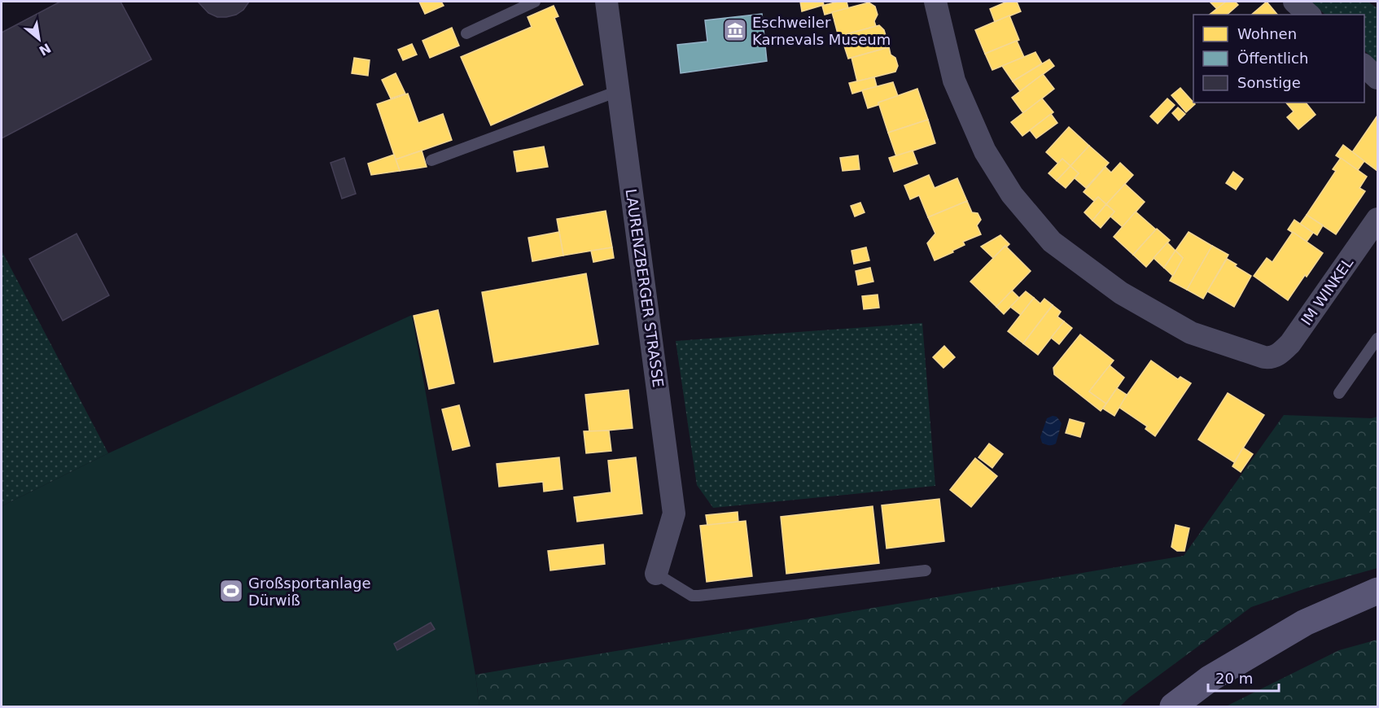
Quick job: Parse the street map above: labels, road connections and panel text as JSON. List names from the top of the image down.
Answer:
{
  "streets": {
    "street": ["LAURENZBERGER STRASSE", "IM WINKEL"]
  },
  "places": {
    "museum": ["Eschweiler Karnevals Museum"],
    "sports": ["Großsportanlage Dürwiß"]
  },
  "legend": ["Wohnen", "Öffentlich", "Sonstige"],
  "scale_bar": "20 m",
  "north": "bottom right"
}
